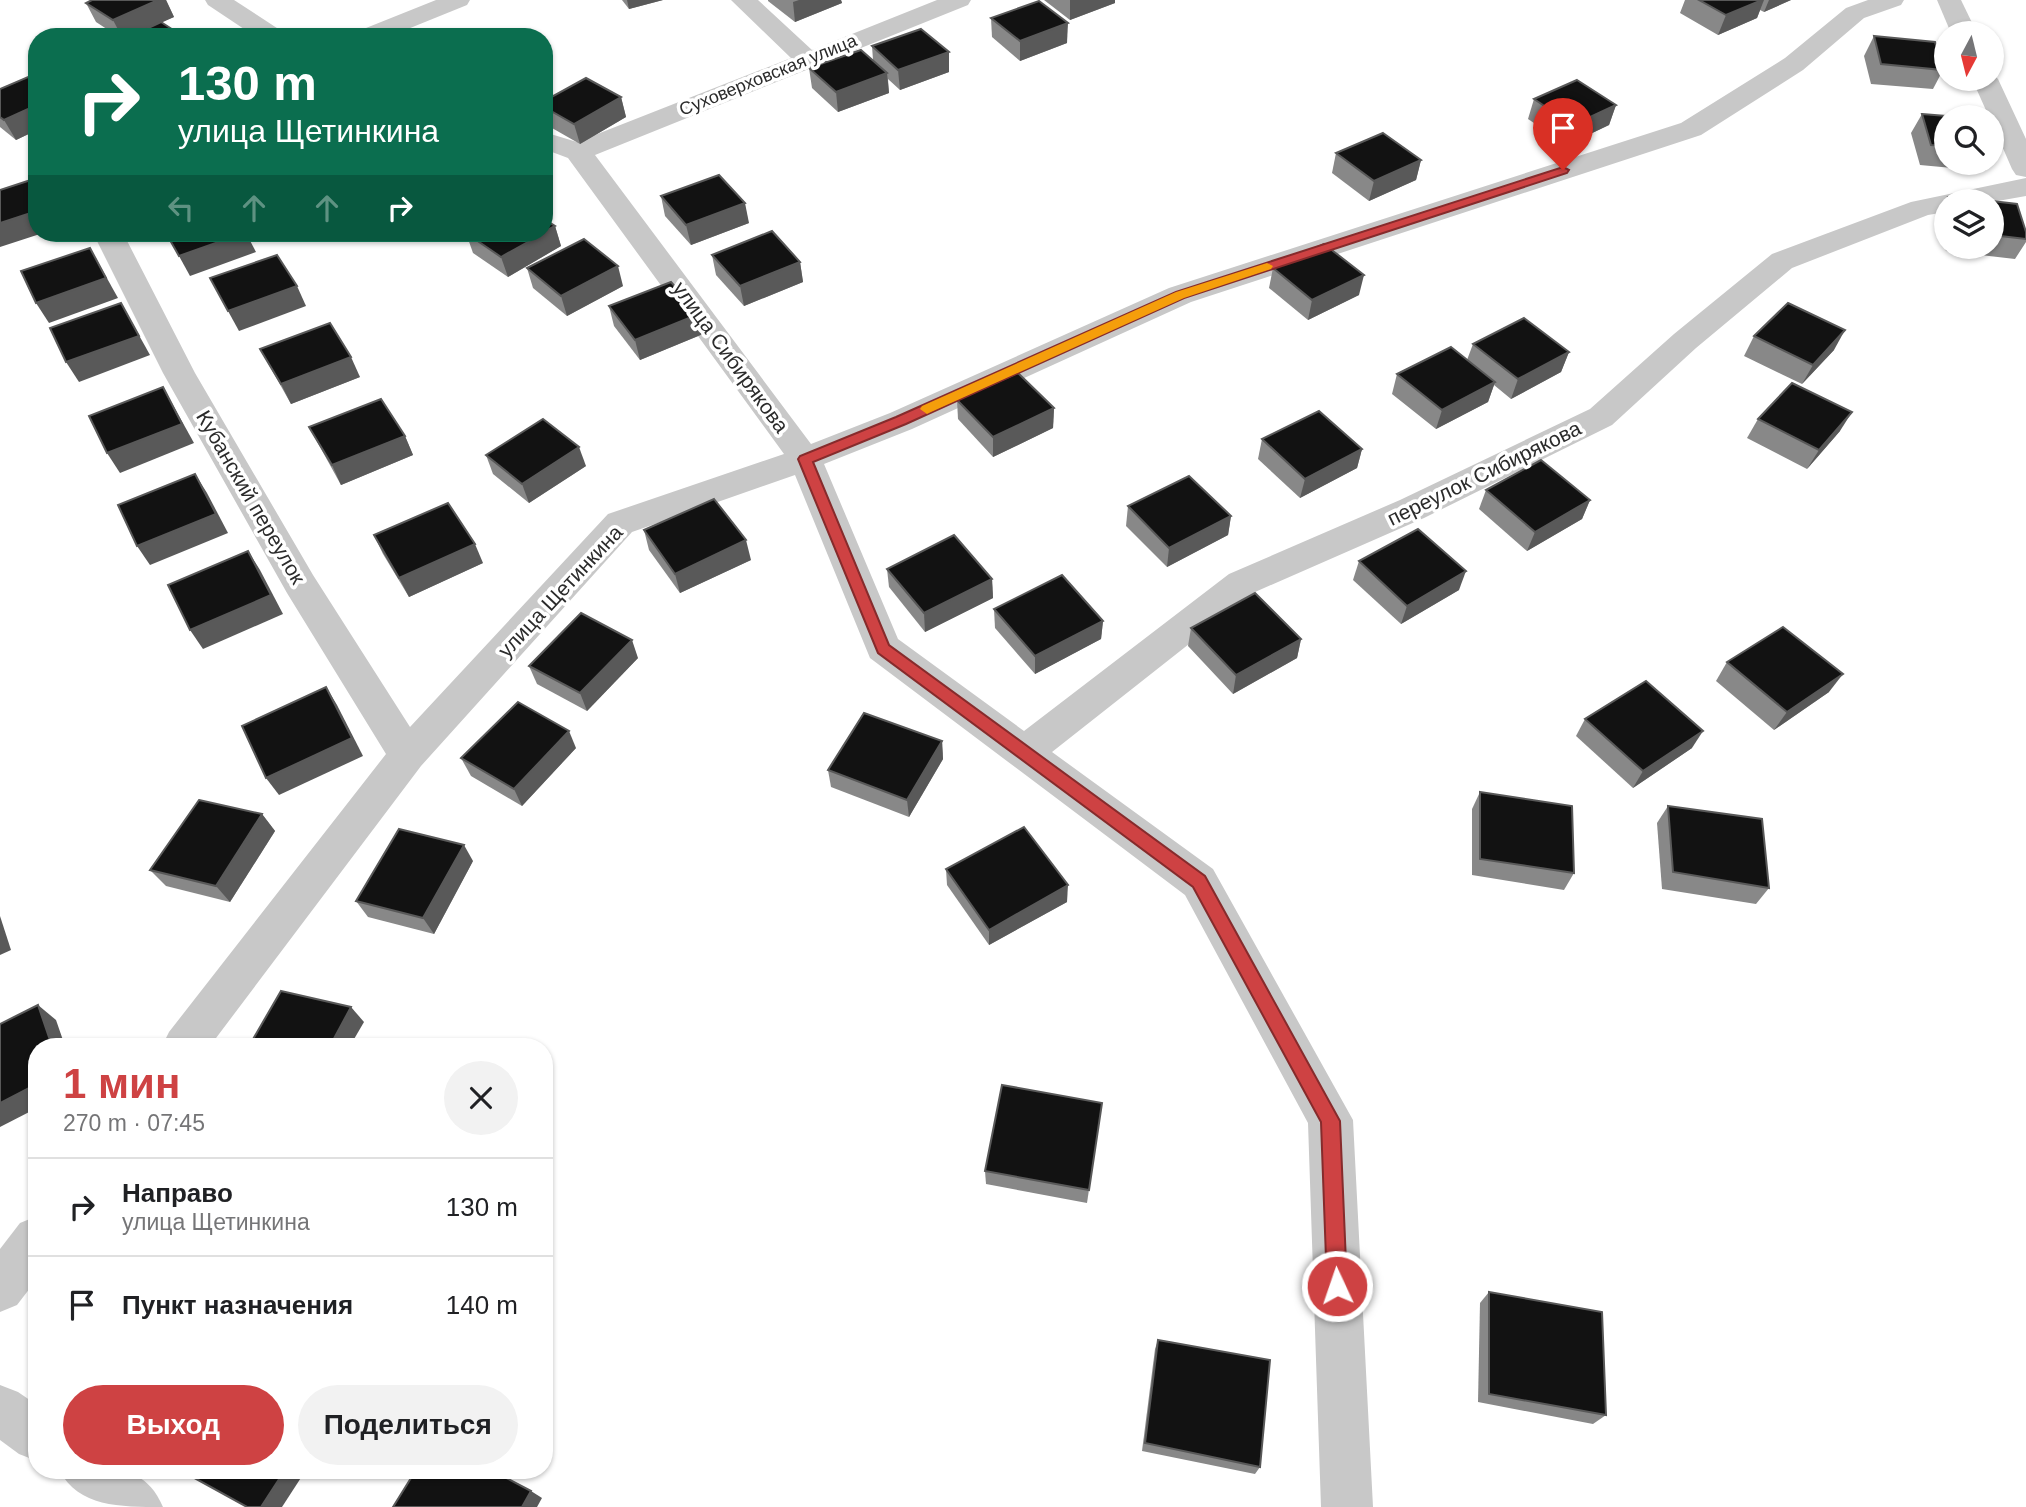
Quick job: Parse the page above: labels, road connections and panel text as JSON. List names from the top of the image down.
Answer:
{
  "streets": {
    "street": [
      "Суховерховская улица",
      "улица Сибирякова",
      "переулок Сибирякова",
      "Кубанский переулок",
      "улица Щетинкина"
    ]
  },
  "crossings": [
    ["Суховерховская улица", "улица Сибирякова"],
    ["улица Сибирякова", "переулок Сибирякова"],
    ["улица Сибирякова", "улица Щетинкина"],
    ["Кубанский переулок", "улица Щетинкина"]
  ],
  "north": "bottom",
  "page": {
    "turn": ["130 m", "улица Щетинкина"],
    "heading": ["1 мин", "270 m · 07:45"],
    "list": [
      {
        "name": "Направо",
        "note": "улица Щетинкина",
        "value": "130 m"
      },
      {
        "name": "Пункт назначения",
        "value": "140 m"
      }
    ],
    "buttons": ["Выход", "Поделиться"]
  }
}
